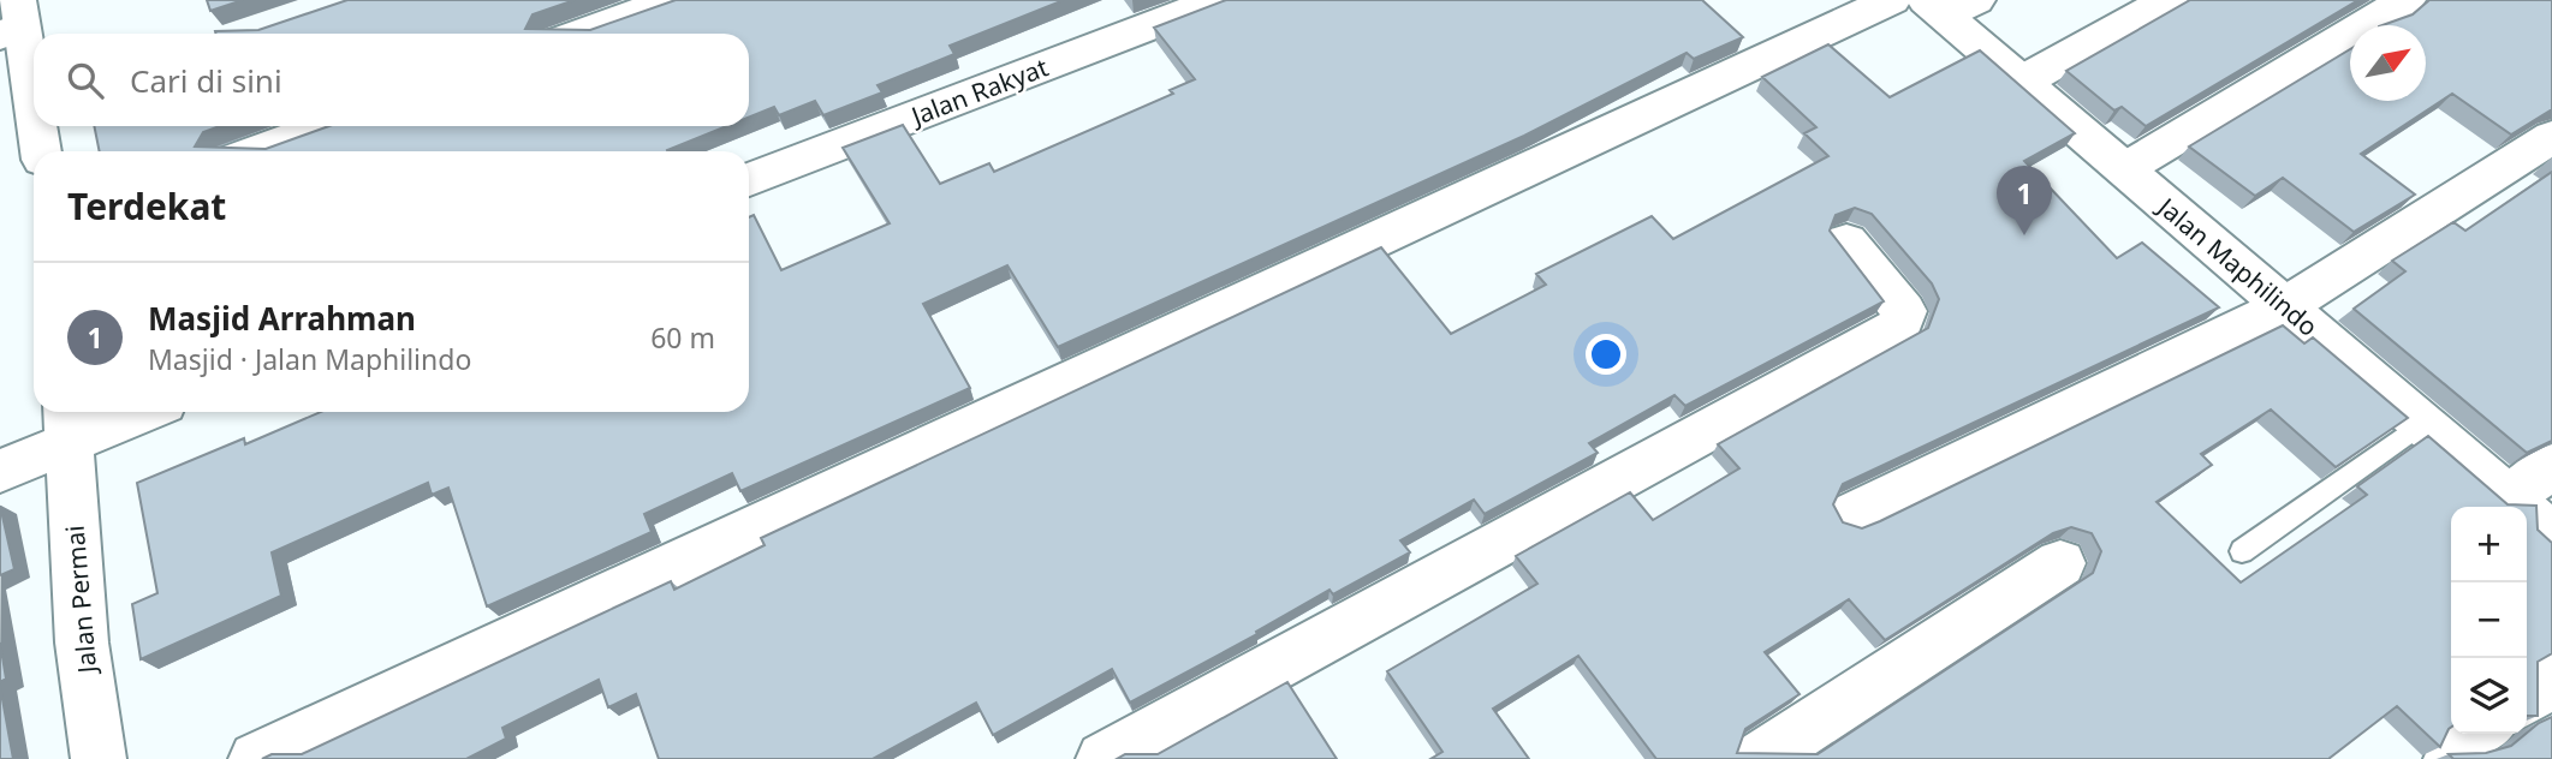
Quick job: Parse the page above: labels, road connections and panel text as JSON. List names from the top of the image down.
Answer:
{
  "streets": {
    "street": ["Jalan Rakyat", "Jalan Maphilindo", "Jalan Permai"]
  },
  "north": "top right",
  "page": {
    "search": "Cari di sini",
    "heading": "Terdekat",
    "pins": "1",
    "list": [
      {
        "mark": "1",
        "name": "Masjid Arrahman",
        "note": "Masjid · Jalan Maphilindo",
        "value": "60 m"
      }
    ],
    "map_buttons": ["+", "−"]
  }
}
